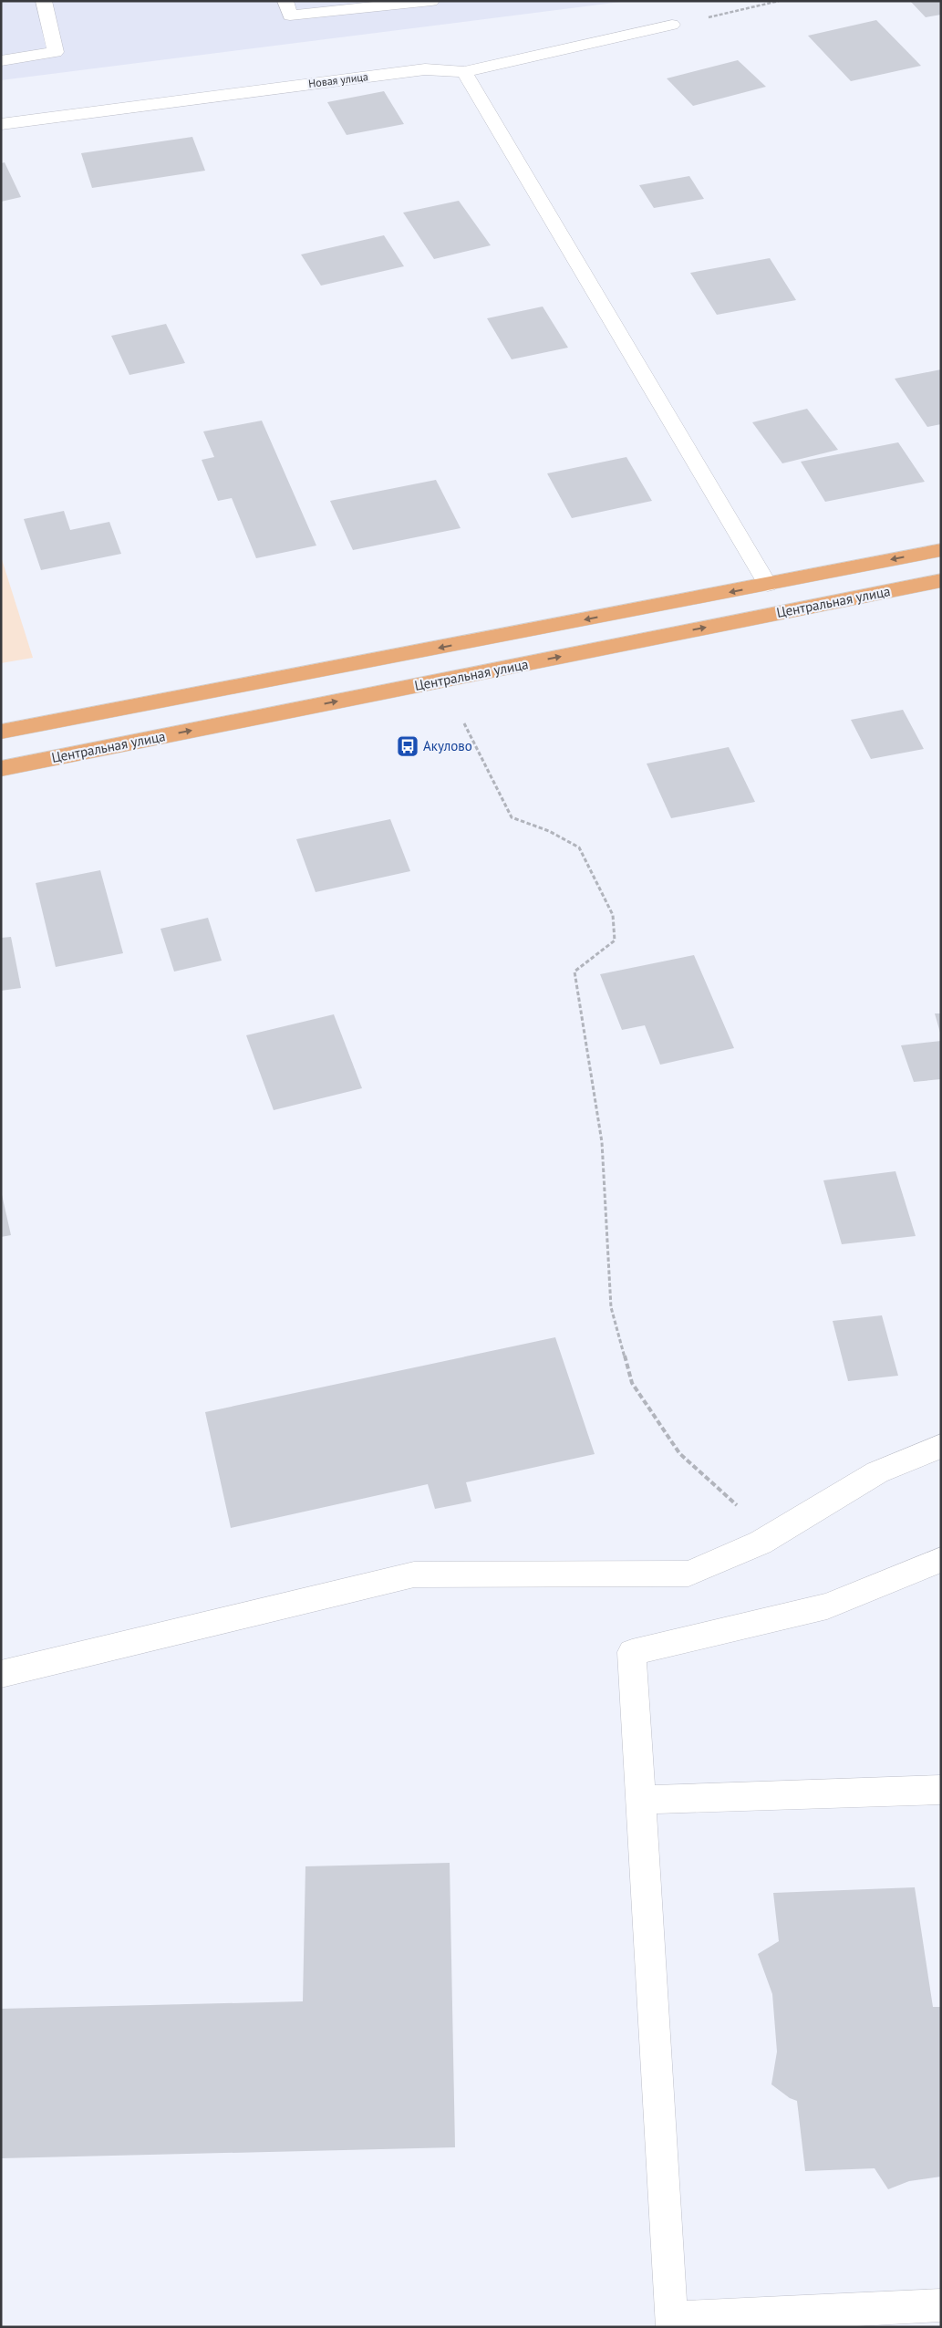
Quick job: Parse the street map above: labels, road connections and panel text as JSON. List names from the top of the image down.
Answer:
{
  "streets": {
    "main road": ["Центральная улица"],
    "street": ["Новая улица"]
  },
  "places": {
    "bus stop": ["Акулово"]
  }
}
